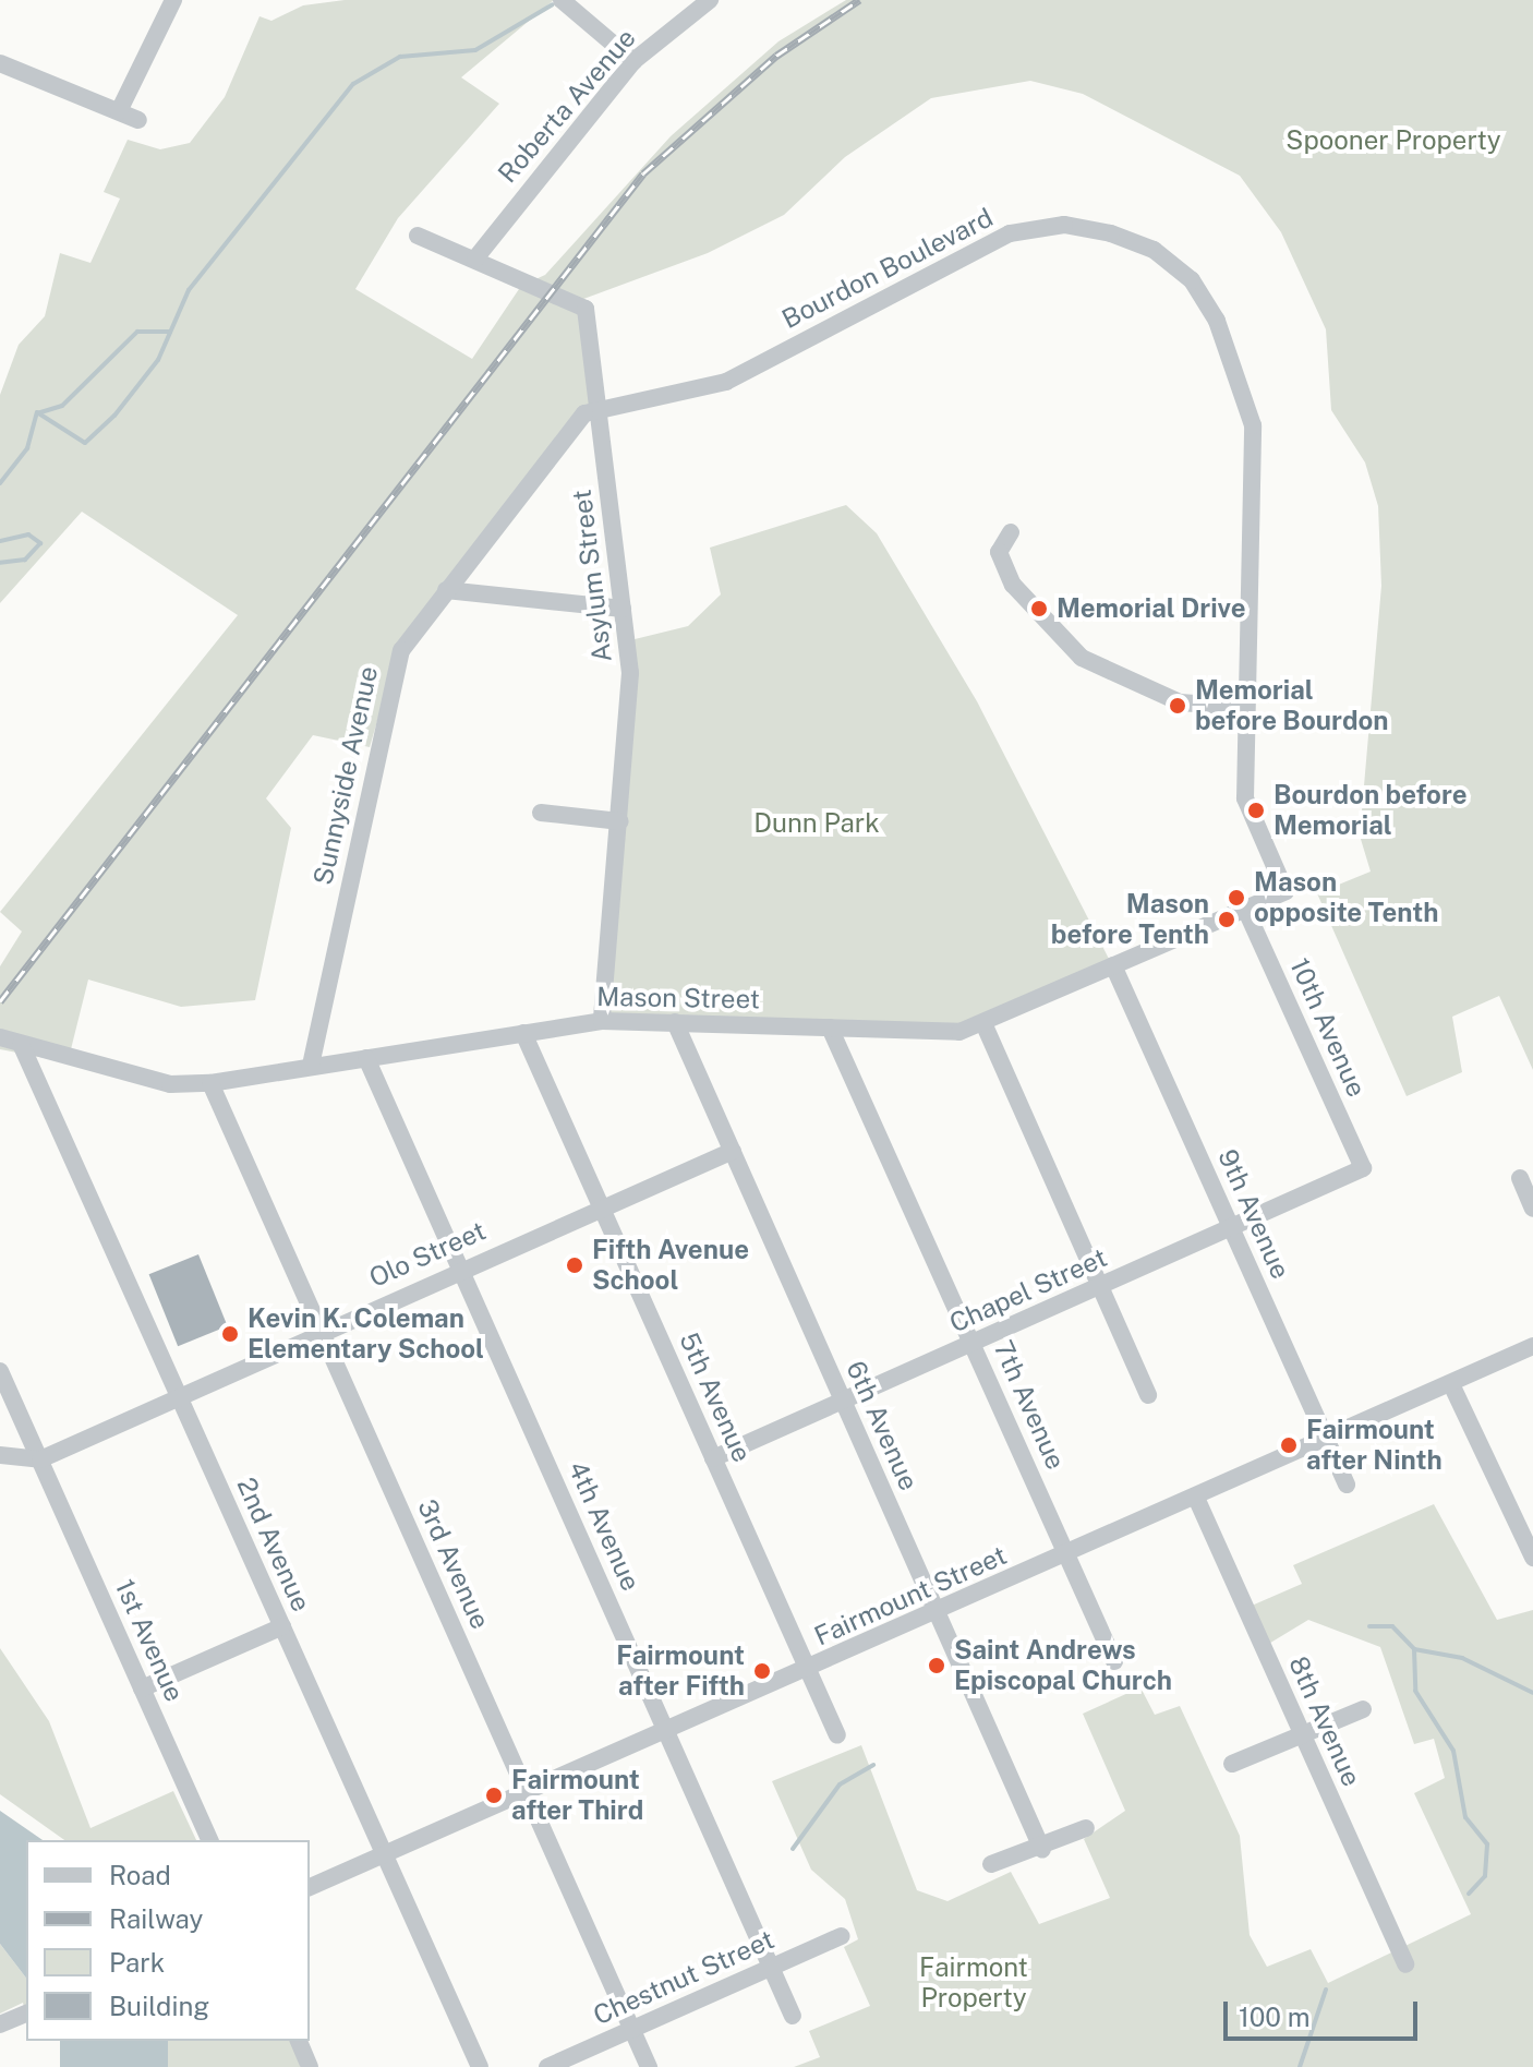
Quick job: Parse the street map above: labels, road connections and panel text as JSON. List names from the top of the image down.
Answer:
{
  "streets": {
    "street": [
      "Roberta Avenue",
      "Bourdon Boulevard",
      "Asylum Street",
      "Sunnyside Avenue",
      "Mason Street",
      "10th Avenue",
      "9th Avenue",
      "Olo Street",
      "Chapel Street",
      "5th Avenue",
      "7th Avenue",
      "6th Avenue",
      "4th Avenue",
      "2nd Avenue",
      "3rd Avenue",
      "Fairmount Street",
      "1st Avenue",
      "8th Avenue",
      "Chestnut Street"
    ]
  },
  "crossings": [
    ["Roberta Avenue", "Asylum Street"],
    ["Bourdon Boulevard", "Asylum Street"],
    ["Bourdon Boulevard", "Sunnyside Avenue"],
    ["Bourdon Boulevard", "Mason Street"],
    ["Asylum Street", "Sunnyside Avenue"],
    ["Asylum Street", "Mason Street"],
    ["Sunnyside Avenue", "Mason Street"],
    ["Mason Street", "10th Avenue"],
    ["Mason Street", "9th Avenue"],
    ["Mason Street", "5th Avenue"],
    ["Mason Street", "7th Avenue"],
    ["Mason Street", "6th Avenue"],
    ["Mason Street", "4th Avenue"],
    ["Mason Street", "2nd Avenue"],
    ["Mason Street", "3rd Avenue"],
    ["10th Avenue", "Chapel Street"],
    ["9th Avenue", "Chapel Street"],
    ["9th Avenue", "Fairmount Street"],
    ["Olo Street", "5th Avenue"],
    ["Olo Street", "6th Avenue"],
    ["Olo Street", "4th Avenue"],
    ["Olo Street", "2nd Avenue"],
    ["Olo Street", "3rd Avenue"],
    ["Olo Street", "1st Avenue"],
    ["Chapel Street", "5th Avenue"],
    ["Chapel Street", "7th Avenue"],
    ["Chapel Street", "6th Avenue"],
    ["5th Avenue", "Fairmount Street"],
    ["7th Avenue", "Fairmount Street"],
    ["6th Avenue", "Fairmount Street"],
    ["4th Avenue", "Fairmount Street"],
    ["4th Avenue", "Chestnut Street"],
    ["2nd Avenue", "Fairmount Street"],
    ["3rd Avenue", "Fairmount Street"],
    ["3rd Avenue", "Chestnut Street"],
    ["Fairmount Street", "8th Avenue"]
  ],
  "parks": ["Spooner Property", "Dunn Park", "Fairmont Property"],
  "places": [
    "Memorial Drive",
    "Memorial before Bourdon",
    "Bourdon before Memorial",
    "Mason opposite Tenth",
    "Mason before Tenth",
    "Fifth Avenue School",
    "Kevin K. Coleman Elementary School",
    "Fairmount after Ninth",
    "Saint Andrews Episcopal Church",
    "Fairmount after Fifth",
    "Fairmount after Third"
  ],
  "legend": [
    "Road",
    "Railway",
    "Park",
    "Building"
  ],
  "scale_bar": "100 m"
}
